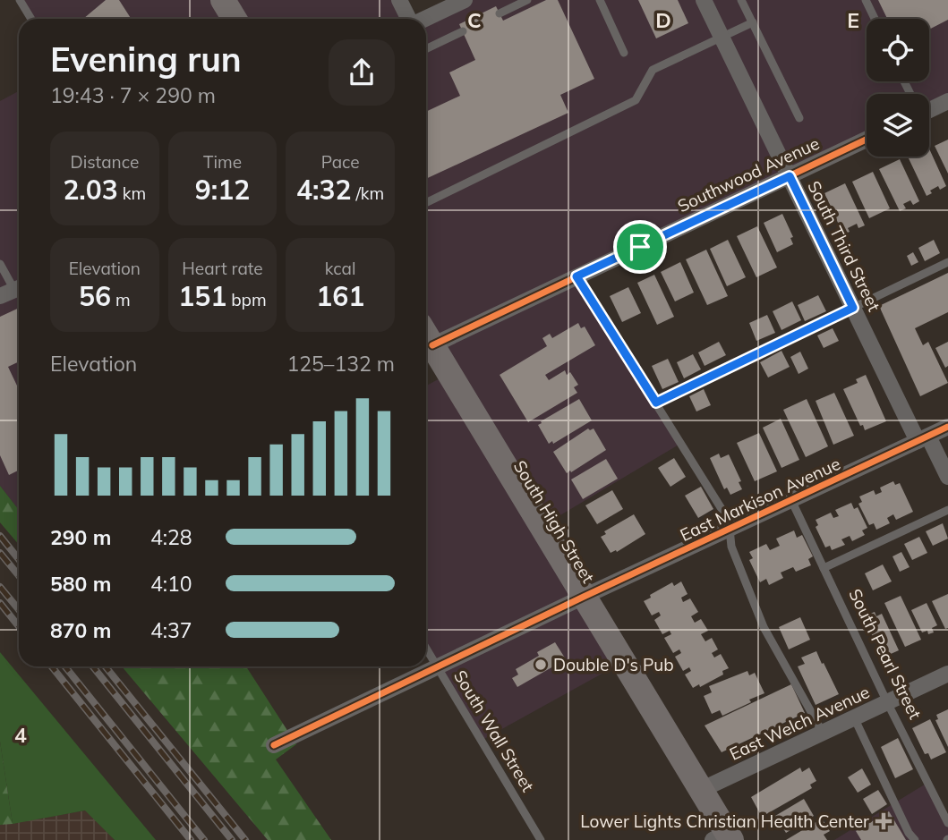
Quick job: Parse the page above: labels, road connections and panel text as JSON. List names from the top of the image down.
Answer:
{
  "streets": {
    "main road": ["South High Street"],
    "street": [
      "Southwood Avenue",
      "South Third Street",
      "East Markison Avenue",
      "East Welch Avenue"
    ],
    "lane": ["South Pearl Street", "South Wall Street"]
  },
  "crossings": [
    ["Southwood Avenue", "South Third Street"],
    ["Southwood Avenue", "South High Street"],
    ["South Third Street", "East Markison Avenue"],
    ["East Markison Avenue", "South High Street"],
    ["East Markison Avenue", "South Pearl Street"],
    ["East Markison Avenue", "South Wall Street"],
    ["South High Street", "East Welch Avenue"],
    ["South Pearl Street", "East Welch Avenue"]
  ],
  "places": {
    "other": ["Double D's Pub"],
    "health": ["Lower Lights Christian Health Center"]
  },
  "page": {
    "heading": ["Evening run", "19:43 · 7 × 290 m"],
    "stats": [
      ["Distance", "2.03 km"],
      ["Time", "9:12"],
      ["Pace", "4:32 /km"],
      ["Elevation", "56 m"],
      ["Heart rate", "151 bpm"],
      ["kcal", "161"]
    ],
    "chart": ["Elevation", "125–132 m"],
    "list": [
      {
        "name": "290 m",
        "note": "4:28"
      },
      {
        "name": "580 m",
        "note": "4:10"
      },
      {
        "name": "870 m",
        "note": "4:37"
      }
    ]
  },
  "grid": {
    "columns": ["C", "D", "E"],
    "rows": ["4"]
  }
}
